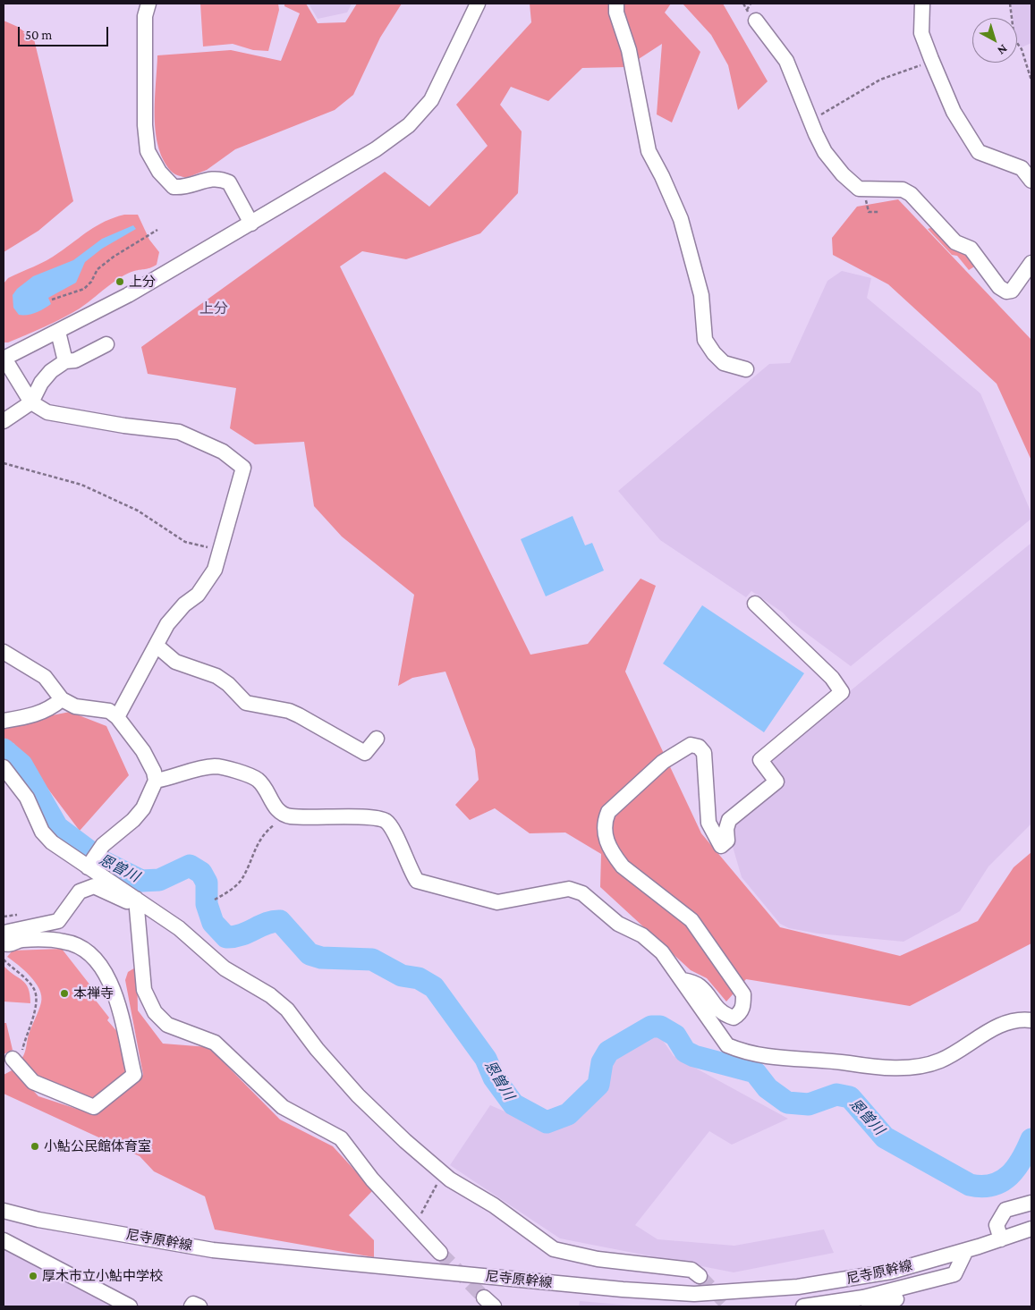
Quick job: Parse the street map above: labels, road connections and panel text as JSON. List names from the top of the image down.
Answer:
{
  "streets": {
    "street": ["尼寺原幹線"]
  },
  "districts": ["上分"],
  "water": ["恩曽川"],
  "places": [
    "上分",
    "本禅寺",
    "小鮎公民館体育室",
    "厚木市立小鮎中学校"
  ],
  "scale_bar": "50 m",
  "north": "bottom right"
}
